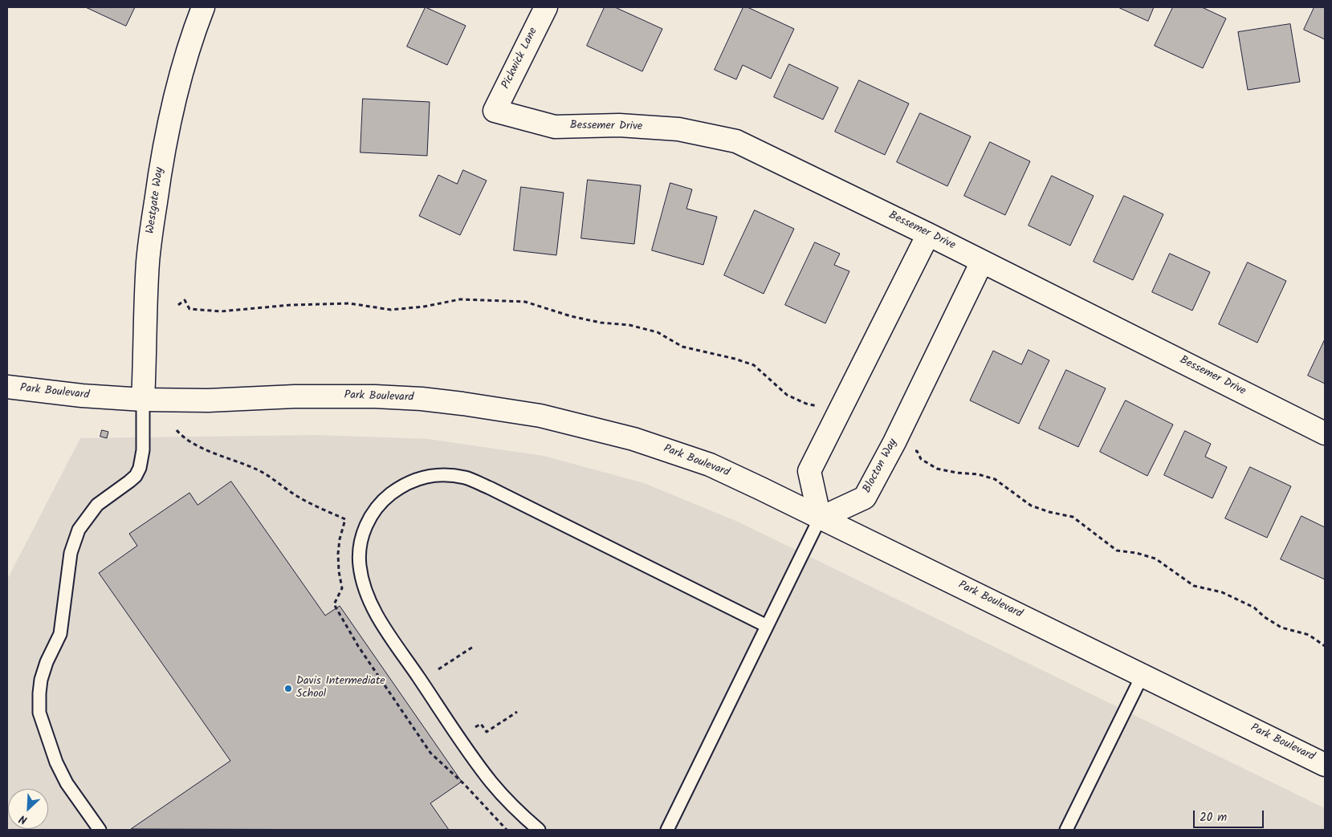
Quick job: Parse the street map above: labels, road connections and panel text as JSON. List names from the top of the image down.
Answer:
{
  "streets": {
    "street": [
      "Pickwick Lane",
      "Bessemer Drive",
      "Westgate Way",
      "Park Boulevard",
      "Blocton Way"
    ]
  },
  "crossings": [
    ["Pickwick Lane", "Bessemer Drive"],
    ["Bessemer Drive", "Blocton Way"],
    ["Westgate Way", "Park Boulevard"],
    ["Park Boulevard", "Blocton Way"]
  ],
  "places": ["Davis Intermediate School"],
  "scale_bar": "20 m",
  "north": "bottom left"
}
